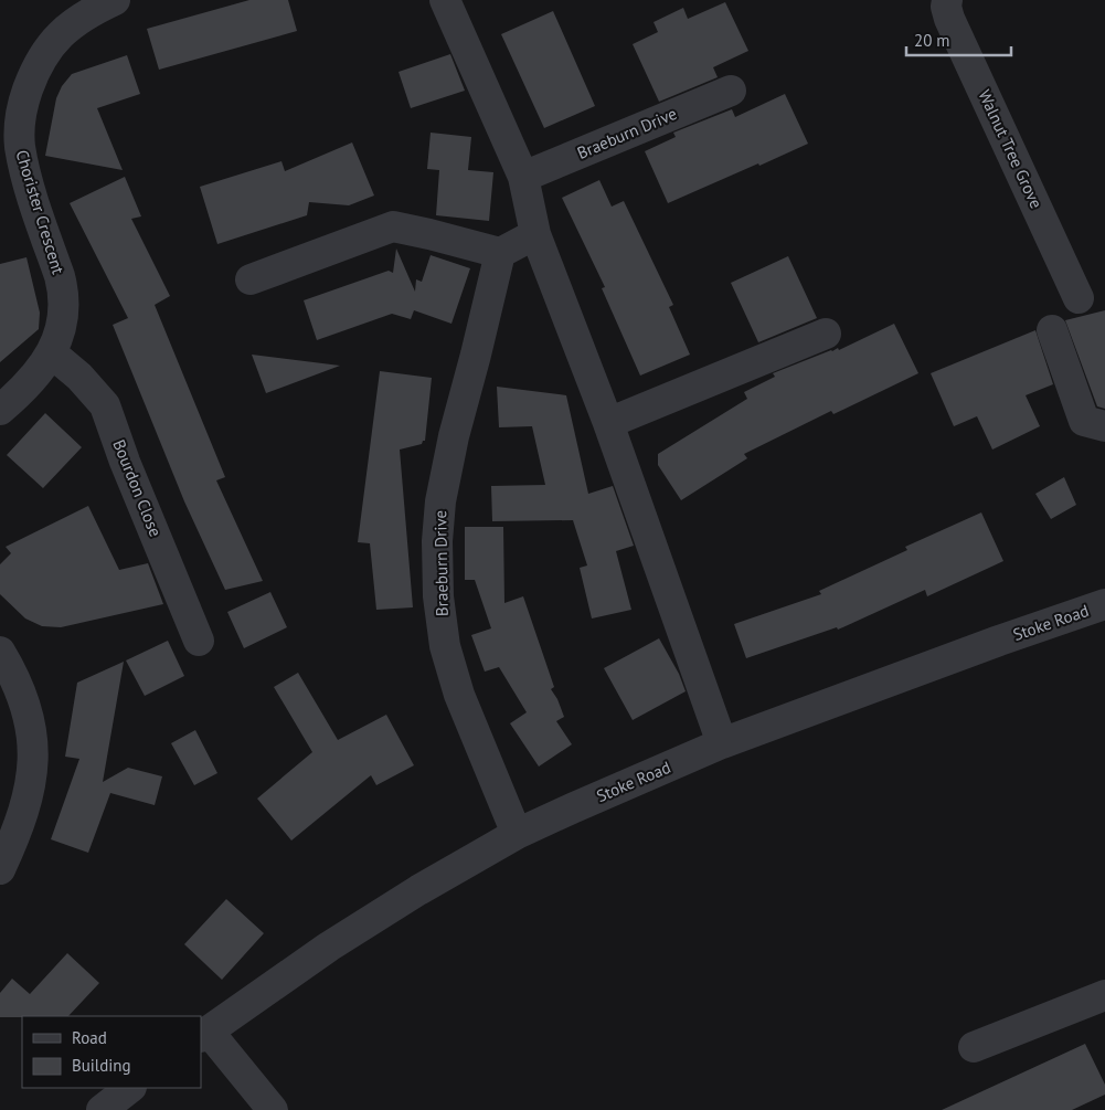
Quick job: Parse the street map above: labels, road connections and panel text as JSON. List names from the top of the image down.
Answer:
{
  "streets": {
    "street": [
      "Braeburn Drive",
      "Walnut Tree Grove",
      "Chorister Crescent",
      "Bourdon Close",
      "Stoke Road"
    ]
  },
  "crossings": [
    ["Braeburn Drive", "Stoke Road"],
    ["Chorister Crescent", "Bourdon Close"]
  ],
  "legend": ["Road", "Building"],
  "scale_bar": "20 m"
}
